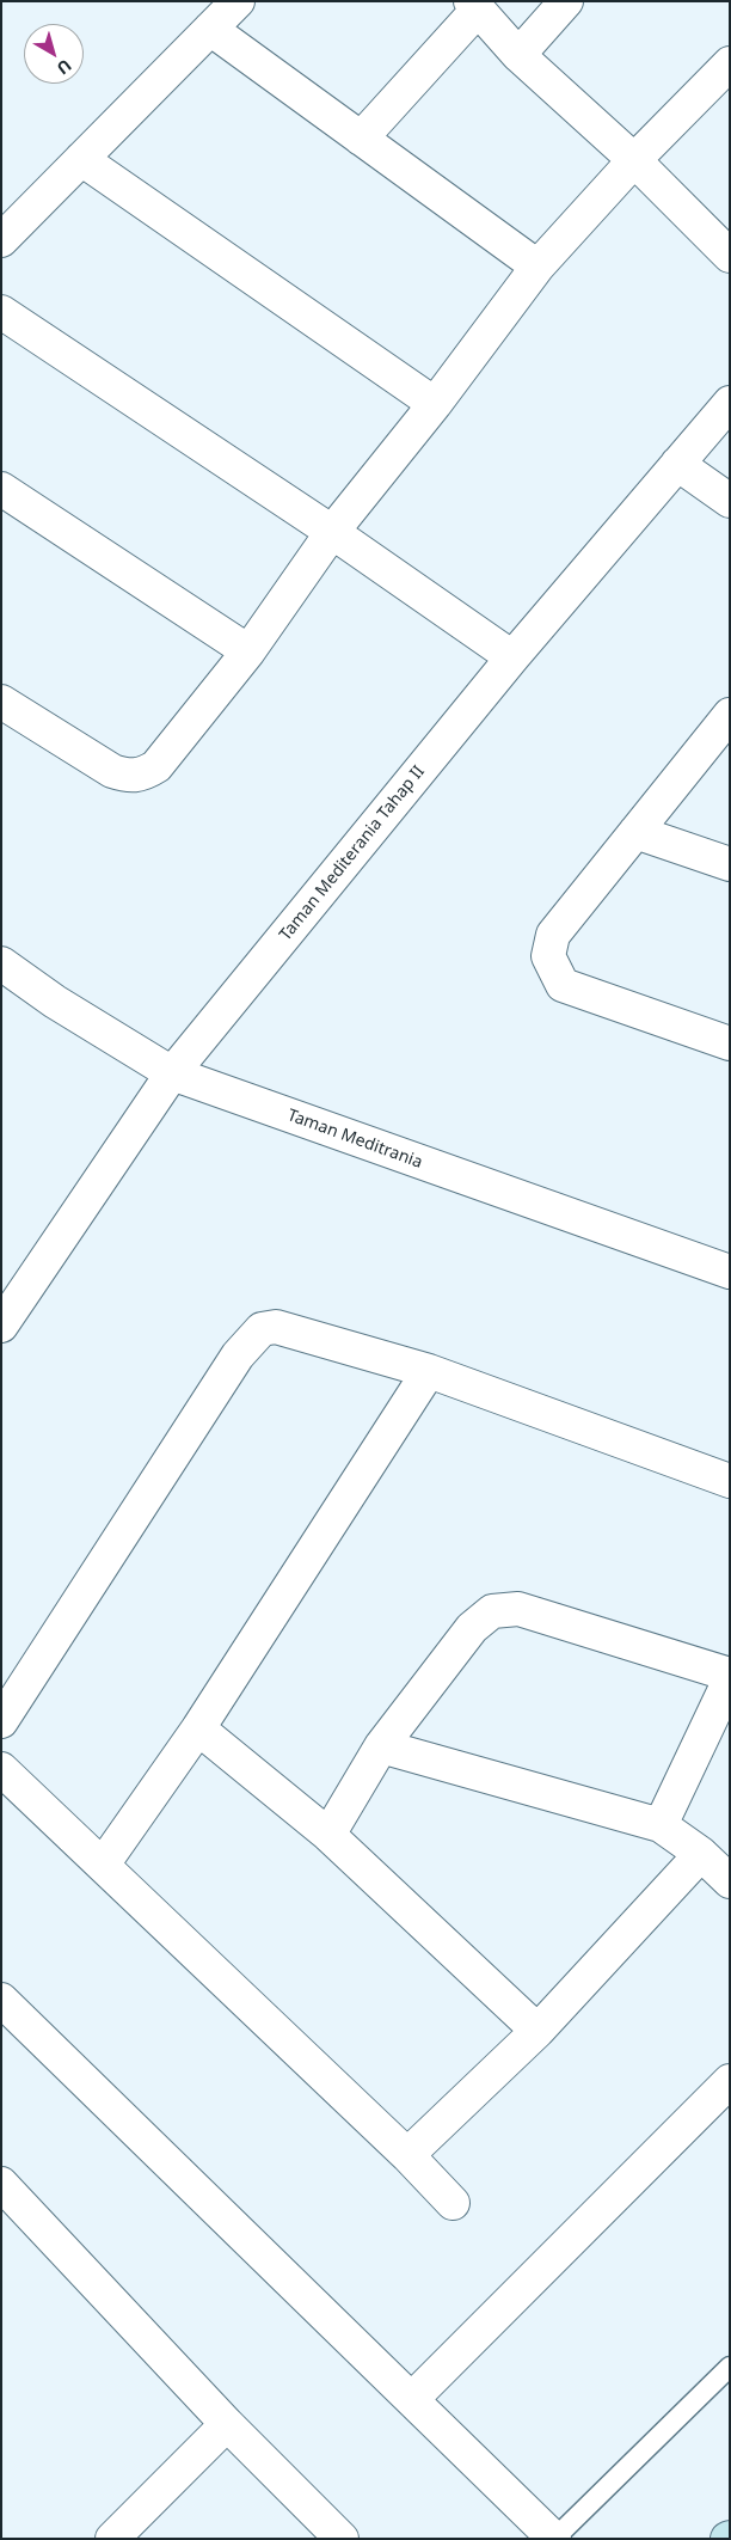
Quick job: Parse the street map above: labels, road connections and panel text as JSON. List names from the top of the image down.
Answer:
{
  "streets": {
    "street": ["Taman Mediterania Tahap II", "Taman Meditrania"]
  },
  "crossings": [
    ["Taman Mediterania Tahap II", "Taman Meditrania"]
  ],
  "north": "bottom right"
}
